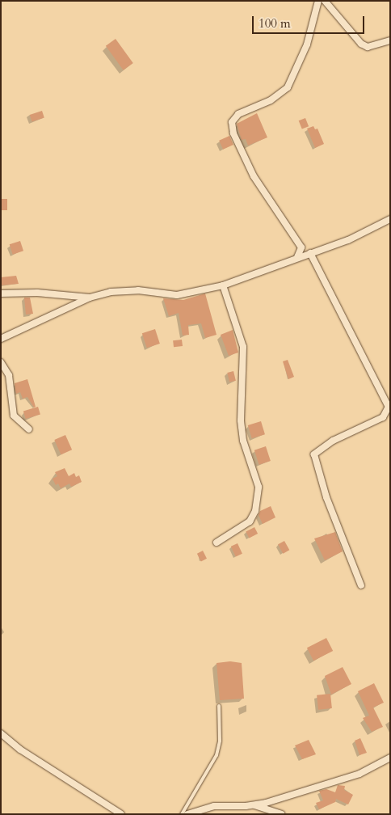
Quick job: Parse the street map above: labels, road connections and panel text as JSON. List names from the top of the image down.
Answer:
{
  "scale_bar": "100 m"
}
